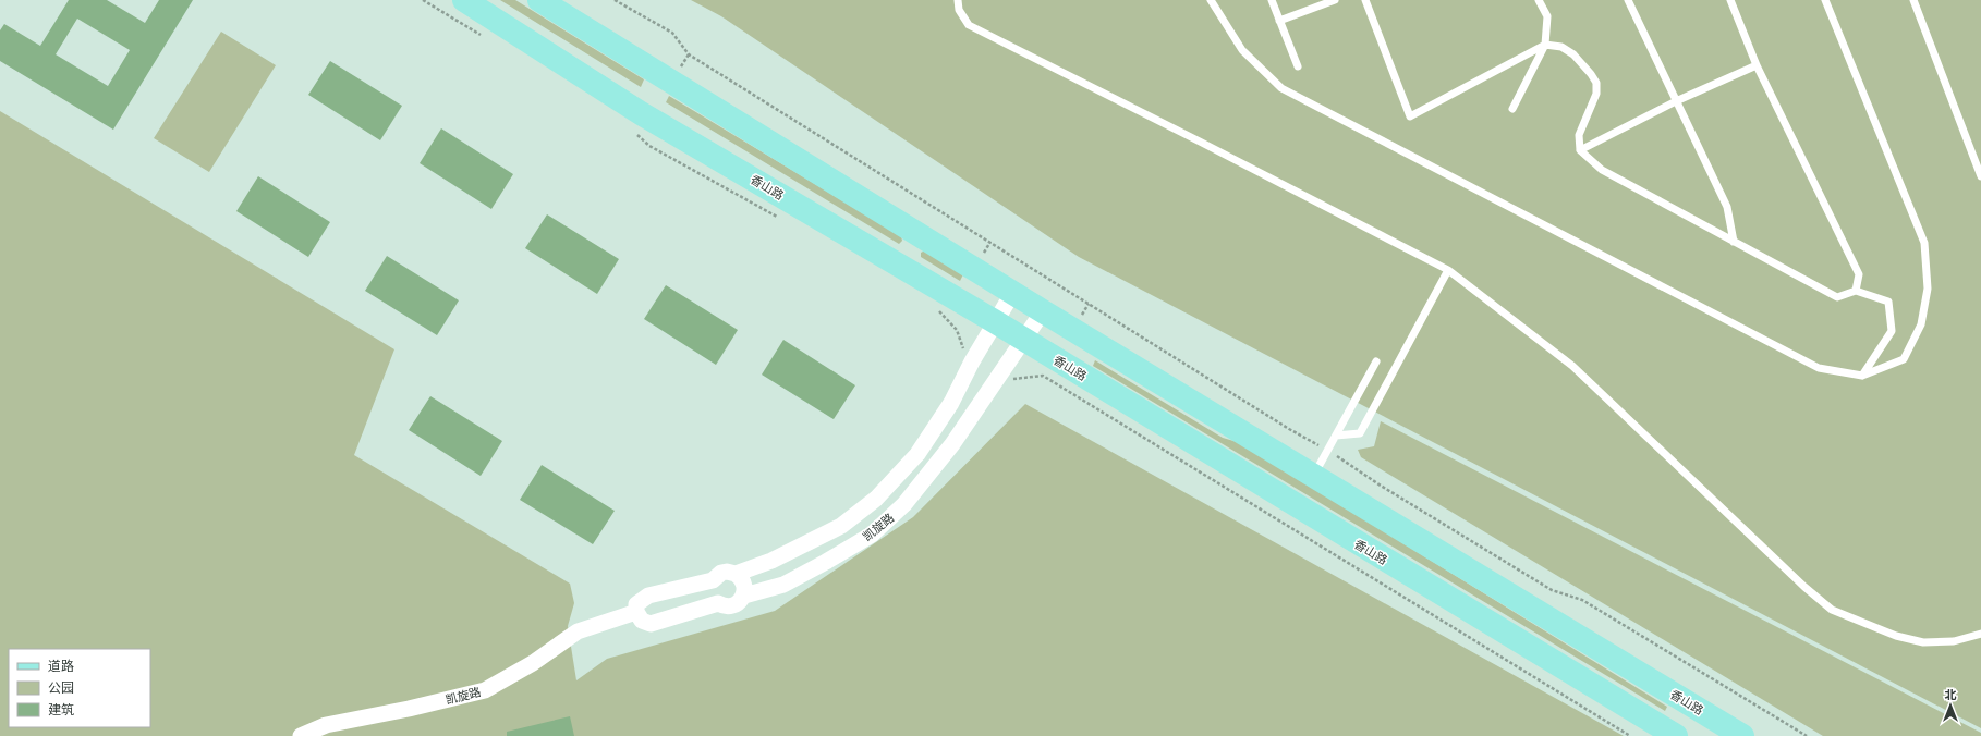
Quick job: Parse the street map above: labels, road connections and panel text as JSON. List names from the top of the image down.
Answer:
{
  "streets": {
    "main road": ["香山路"],
    "street": ["凯旋路"]
  },
  "crossings": [
    ["香山路", "凯旋路"]
  ],
  "legend": ["道路", "公园", "建筑"],
  "north": "top"
}
